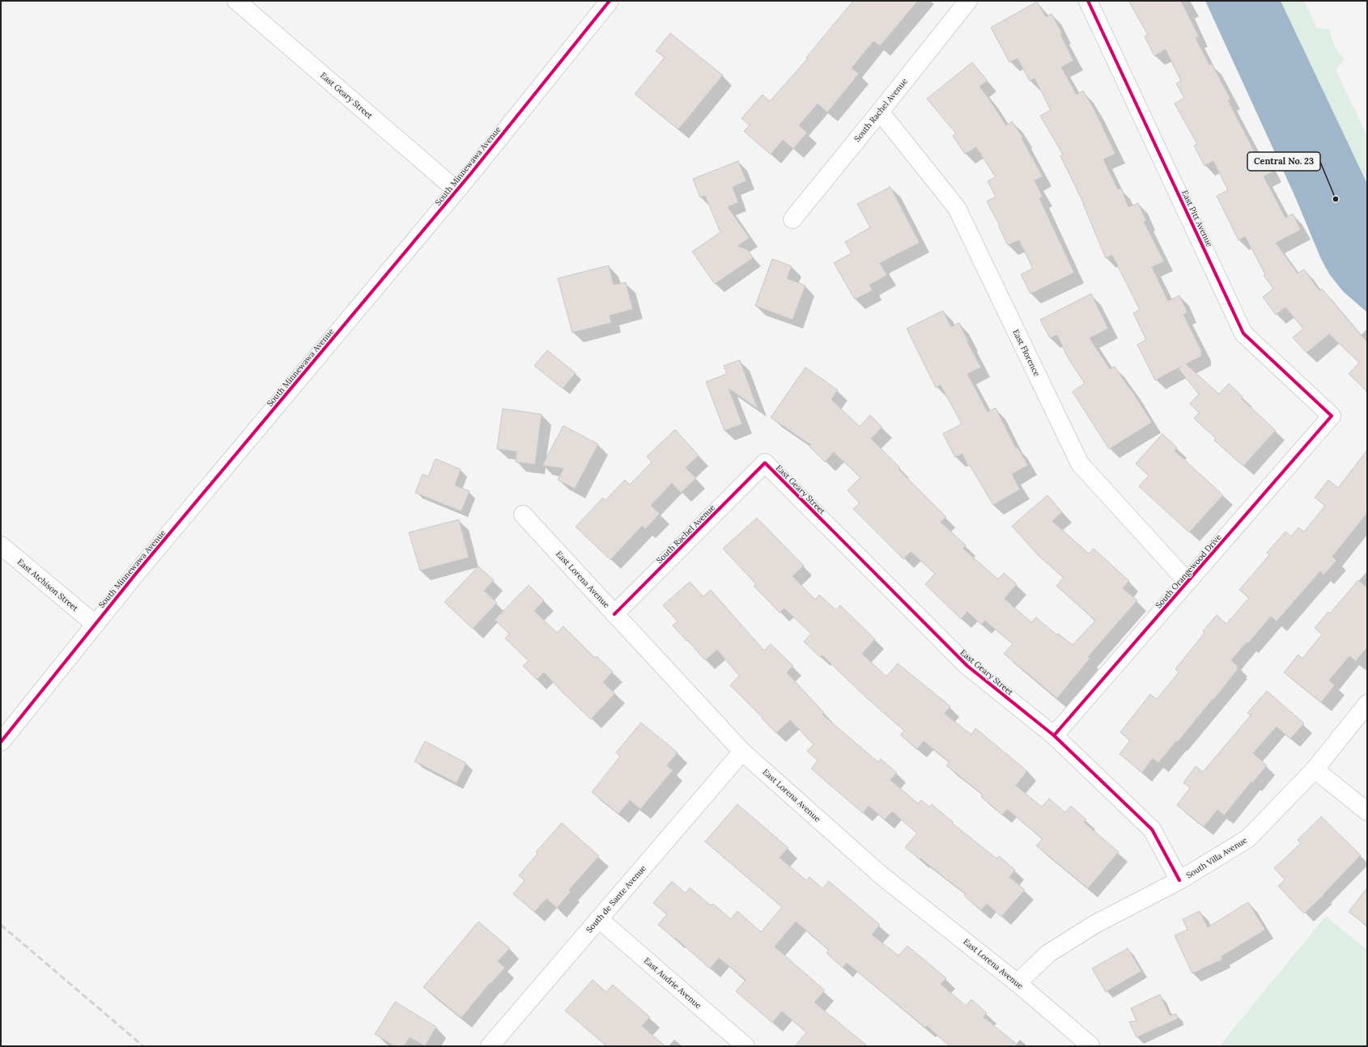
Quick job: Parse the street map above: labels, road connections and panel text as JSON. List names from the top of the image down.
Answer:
{
  "streets": {
    "street": [
      "East Geary Street",
      "South Rachel Avenue",
      "South Minnewawa Avenue",
      "East Pitt Avenue",
      "East Florence",
      "South Orangewood Drive",
      "East Lorena Avenue",
      "East Atchison Street",
      "South Villa Avenue",
      "South de Sante Avenue",
      "East Audrie Avenue"
    ]
  },
  "crossings": [
    ["East Geary Street", "South Rachel Avenue"],
    ["East Geary Street", "South Minnewawa Avenue"],
    ["East Geary Street", "South Orangewood Drive"],
    ["East Geary Street", "South Villa Avenue"],
    ["South Rachel Avenue", "East Florence"],
    ["South Rachel Avenue", "East Lorena Avenue"],
    ["South Minnewawa Avenue", "East Atchison Street"],
    ["East Pitt Avenue", "South Orangewood Drive"],
    ["East Florence", "South Orangewood Drive"],
    ["East Lorena Avenue", "South Villa Avenue"],
    ["East Lorena Avenue", "South de Sante Avenue"],
    ["South de Sante Avenue", "East Audrie Avenue"]
  ],
  "places": ["Central No. 23"]
}
